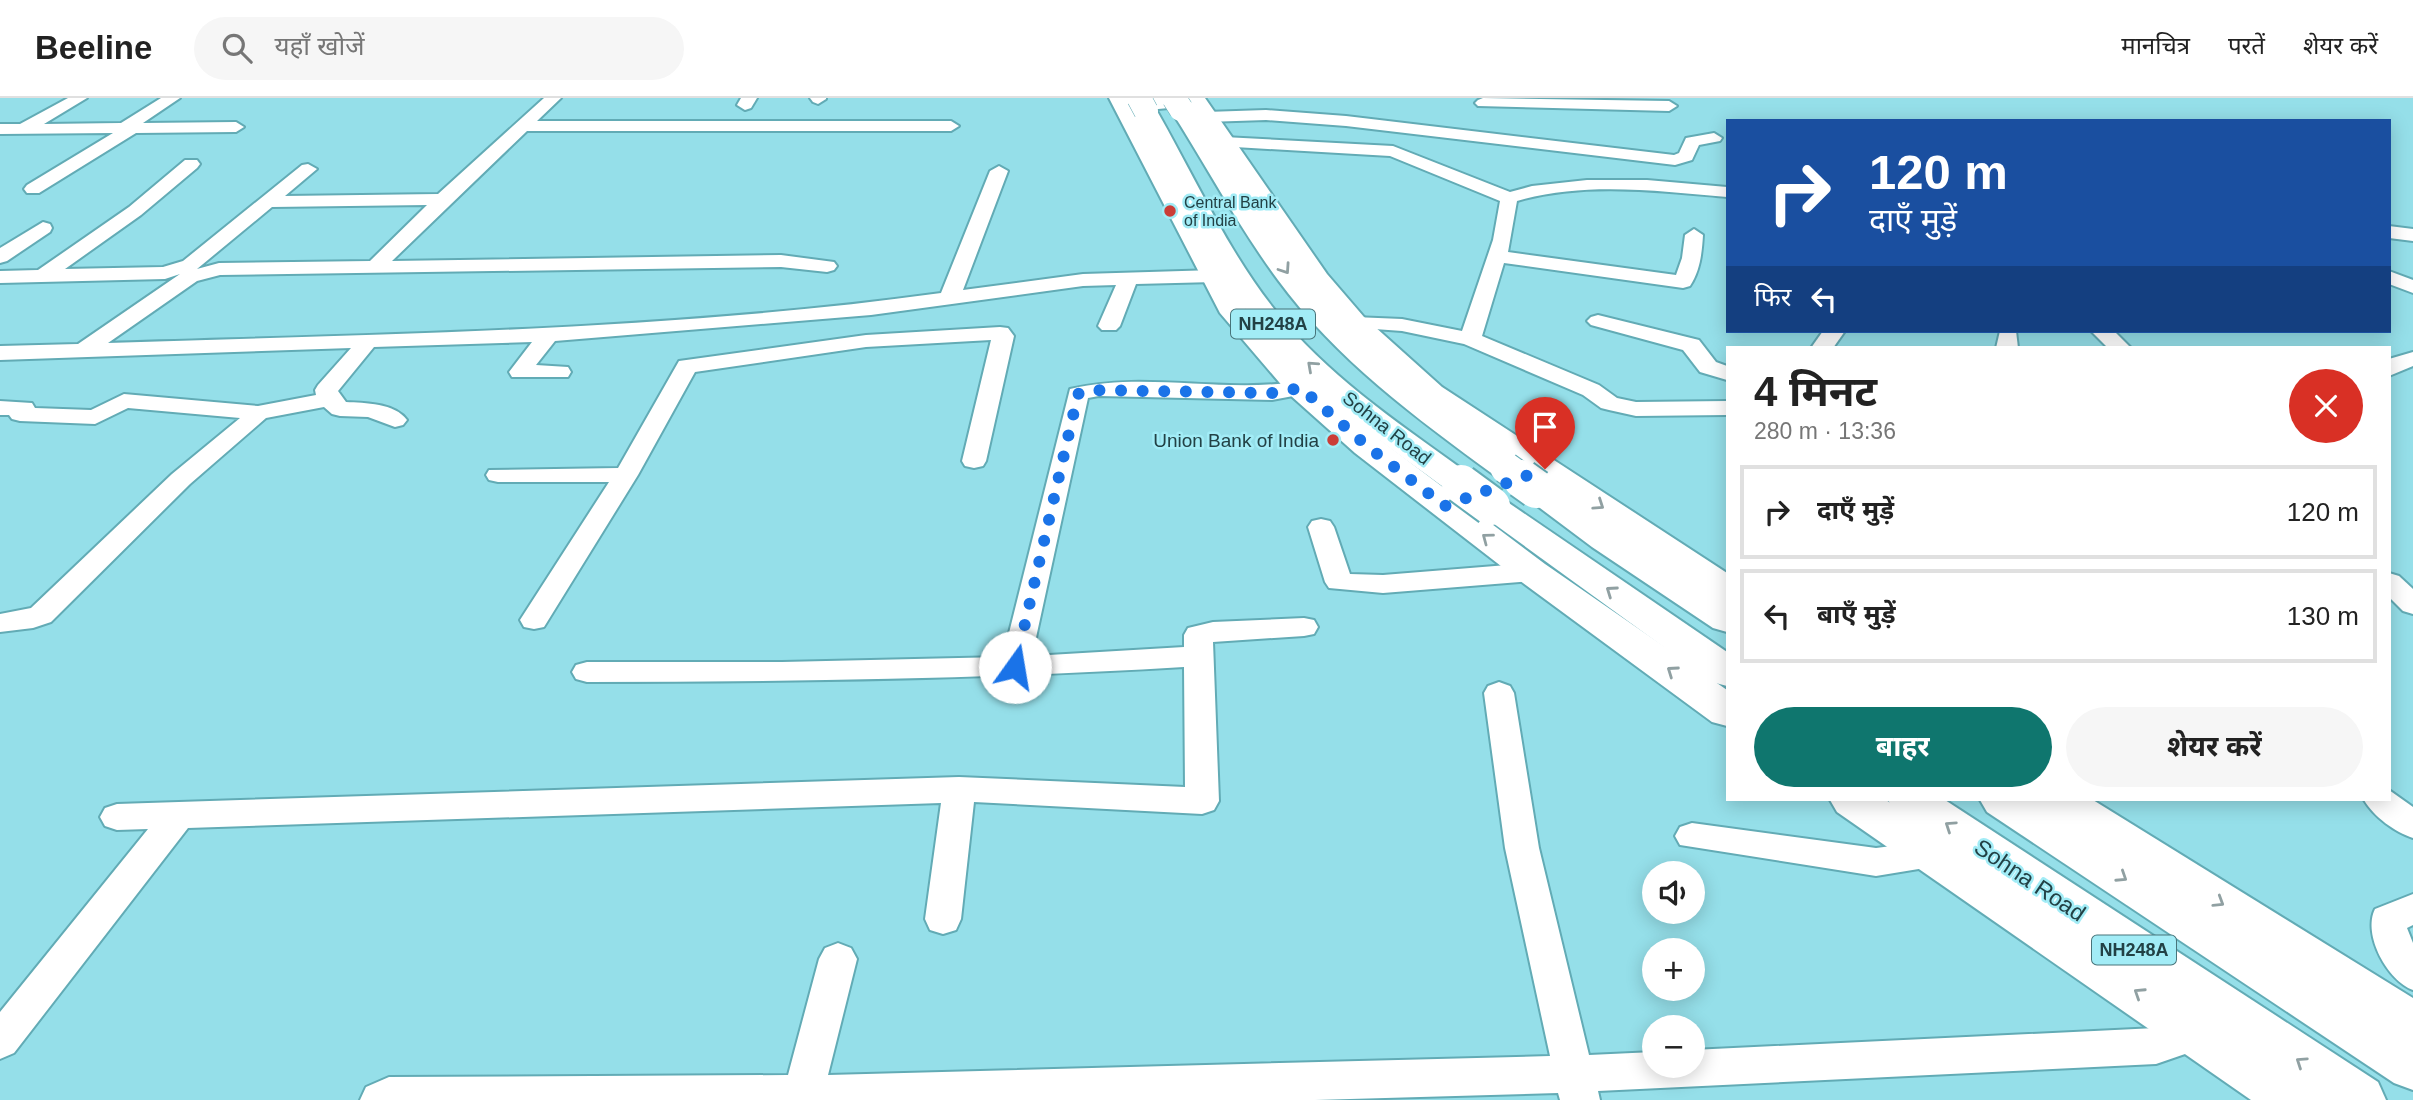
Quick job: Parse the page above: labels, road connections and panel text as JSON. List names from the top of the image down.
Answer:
{
  "streets": {
    "main road": ["NH248A", "Sohna Road"]
  },
  "places": ["Central Bank of India", "Union Bank of India"],
  "page": {
    "header": "Beeline",
    "search": "यहाँ खोजें",
    "nav": ["मानचित्र", "परतें", "शेयर करें"],
    "turn": ["120 m", "दाएँ मुड़ें"],
    "then": "फिर",
    "heading": ["4 मिनट", "280 m · 13:36"],
    "list": [
      {
        "name": "दाएँ मुड़ें",
        "value": "120 m"
      },
      {
        "name": "बाएँ मुड़ें",
        "value": "130 m"
      }
    ],
    "buttons": ["बाहर", "शेयर करें"],
    "map_buttons": ["+", "−"]
  }
}
